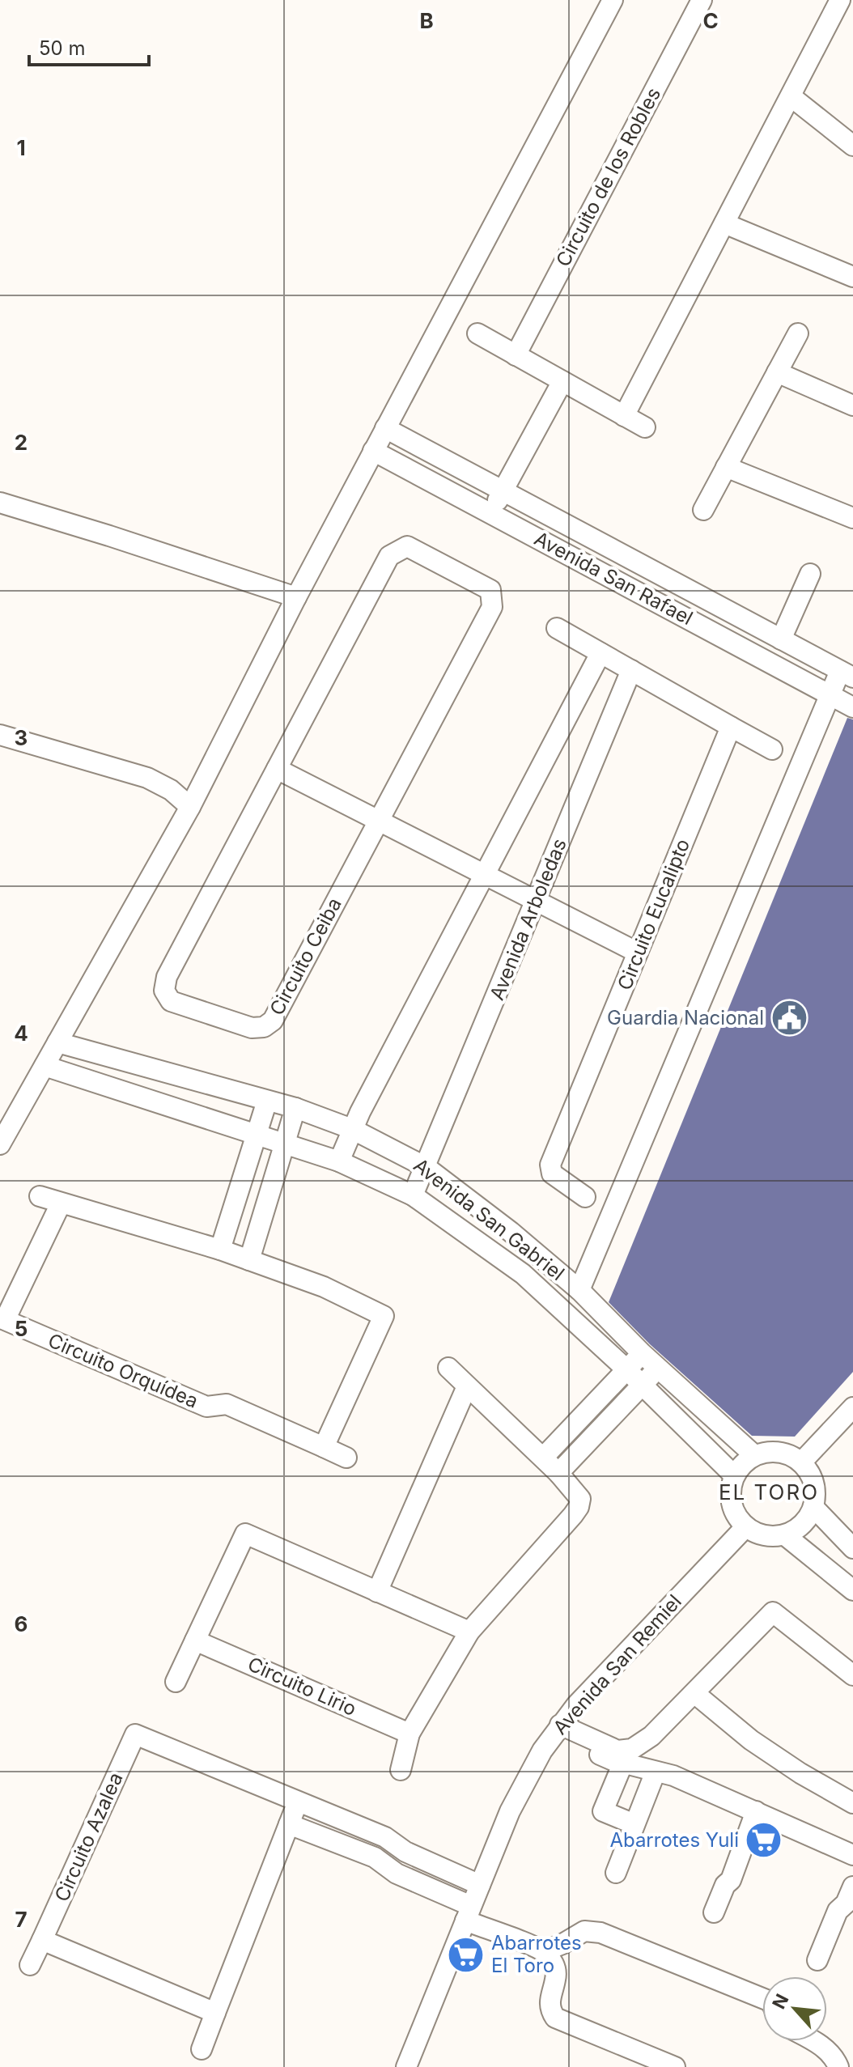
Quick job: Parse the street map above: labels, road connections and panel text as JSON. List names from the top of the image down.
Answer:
{
  "streets": {
    "street": [
      "Circuito de los Robles",
      "Avenida San Rafael",
      "Circuito Eucalipto",
      "Avenida Arboledas",
      "Circuito Ceiba",
      "Avenida San Gabriel",
      "Circuito Orquídea",
      "Avenida San Remiel",
      "Circuito Lirio",
      "Circuito Azalea"
    ]
  },
  "crossings": [
    ["Avenida Arboledas", "Avenida San Gabriel"],
    ["Avenida San Gabriel", "Avenida San Remiel"],
    ["Avenida San Remiel", "Circuito Azalea"]
  ],
  "districts": ["EL TORO"],
  "places": {
    "public building": ["Guardia Nacional"],
    "supermarket": ["Abarrotes Yuli", "Abarrotes El Toro"]
  },
  "scale_bar": "50 m",
  "north": "top left",
  "grid": {
    "columns": ["B", "C"],
    "rows": [
      "1",
      "2",
      "3",
      "4",
      "5",
      "6",
      "7"
    ]
  }
}
